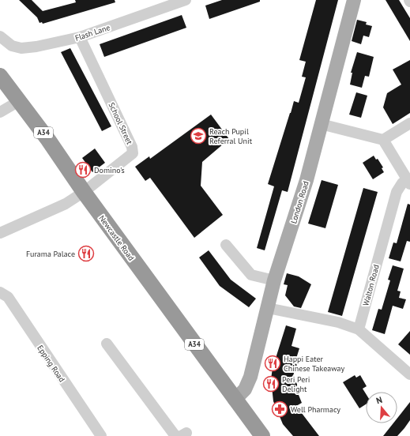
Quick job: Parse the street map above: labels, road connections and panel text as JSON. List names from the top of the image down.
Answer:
{
  "streets": {
    "highway": ["A34", "Newcastle Road"],
    "main road": ["London Road"],
    "street": [
      "Flash Lane",
      "School Street",
      "Walton Road",
      "Epping Road"
    ]
  },
  "crossings": [
    ["Flash Lane", "School Street"],
    ["School Street", "Newcastle Road"],
    ["A34", "London Road"],
    ["A34", "Newcastle Road"],
    ["London Road", "Newcastle Road"]
  ],
  "places": {
    "school or university": ["Reach Pupil Referral Unit"],
    "restaurant": [
      "Domino's",
      "Furama Palace",
      "Happi Eater Chinese Takeaway",
      "Peri Peri Delight"
    ],
    "pharmacy": ["Well Pharmacy"]
  },
  "north": "top"
}
